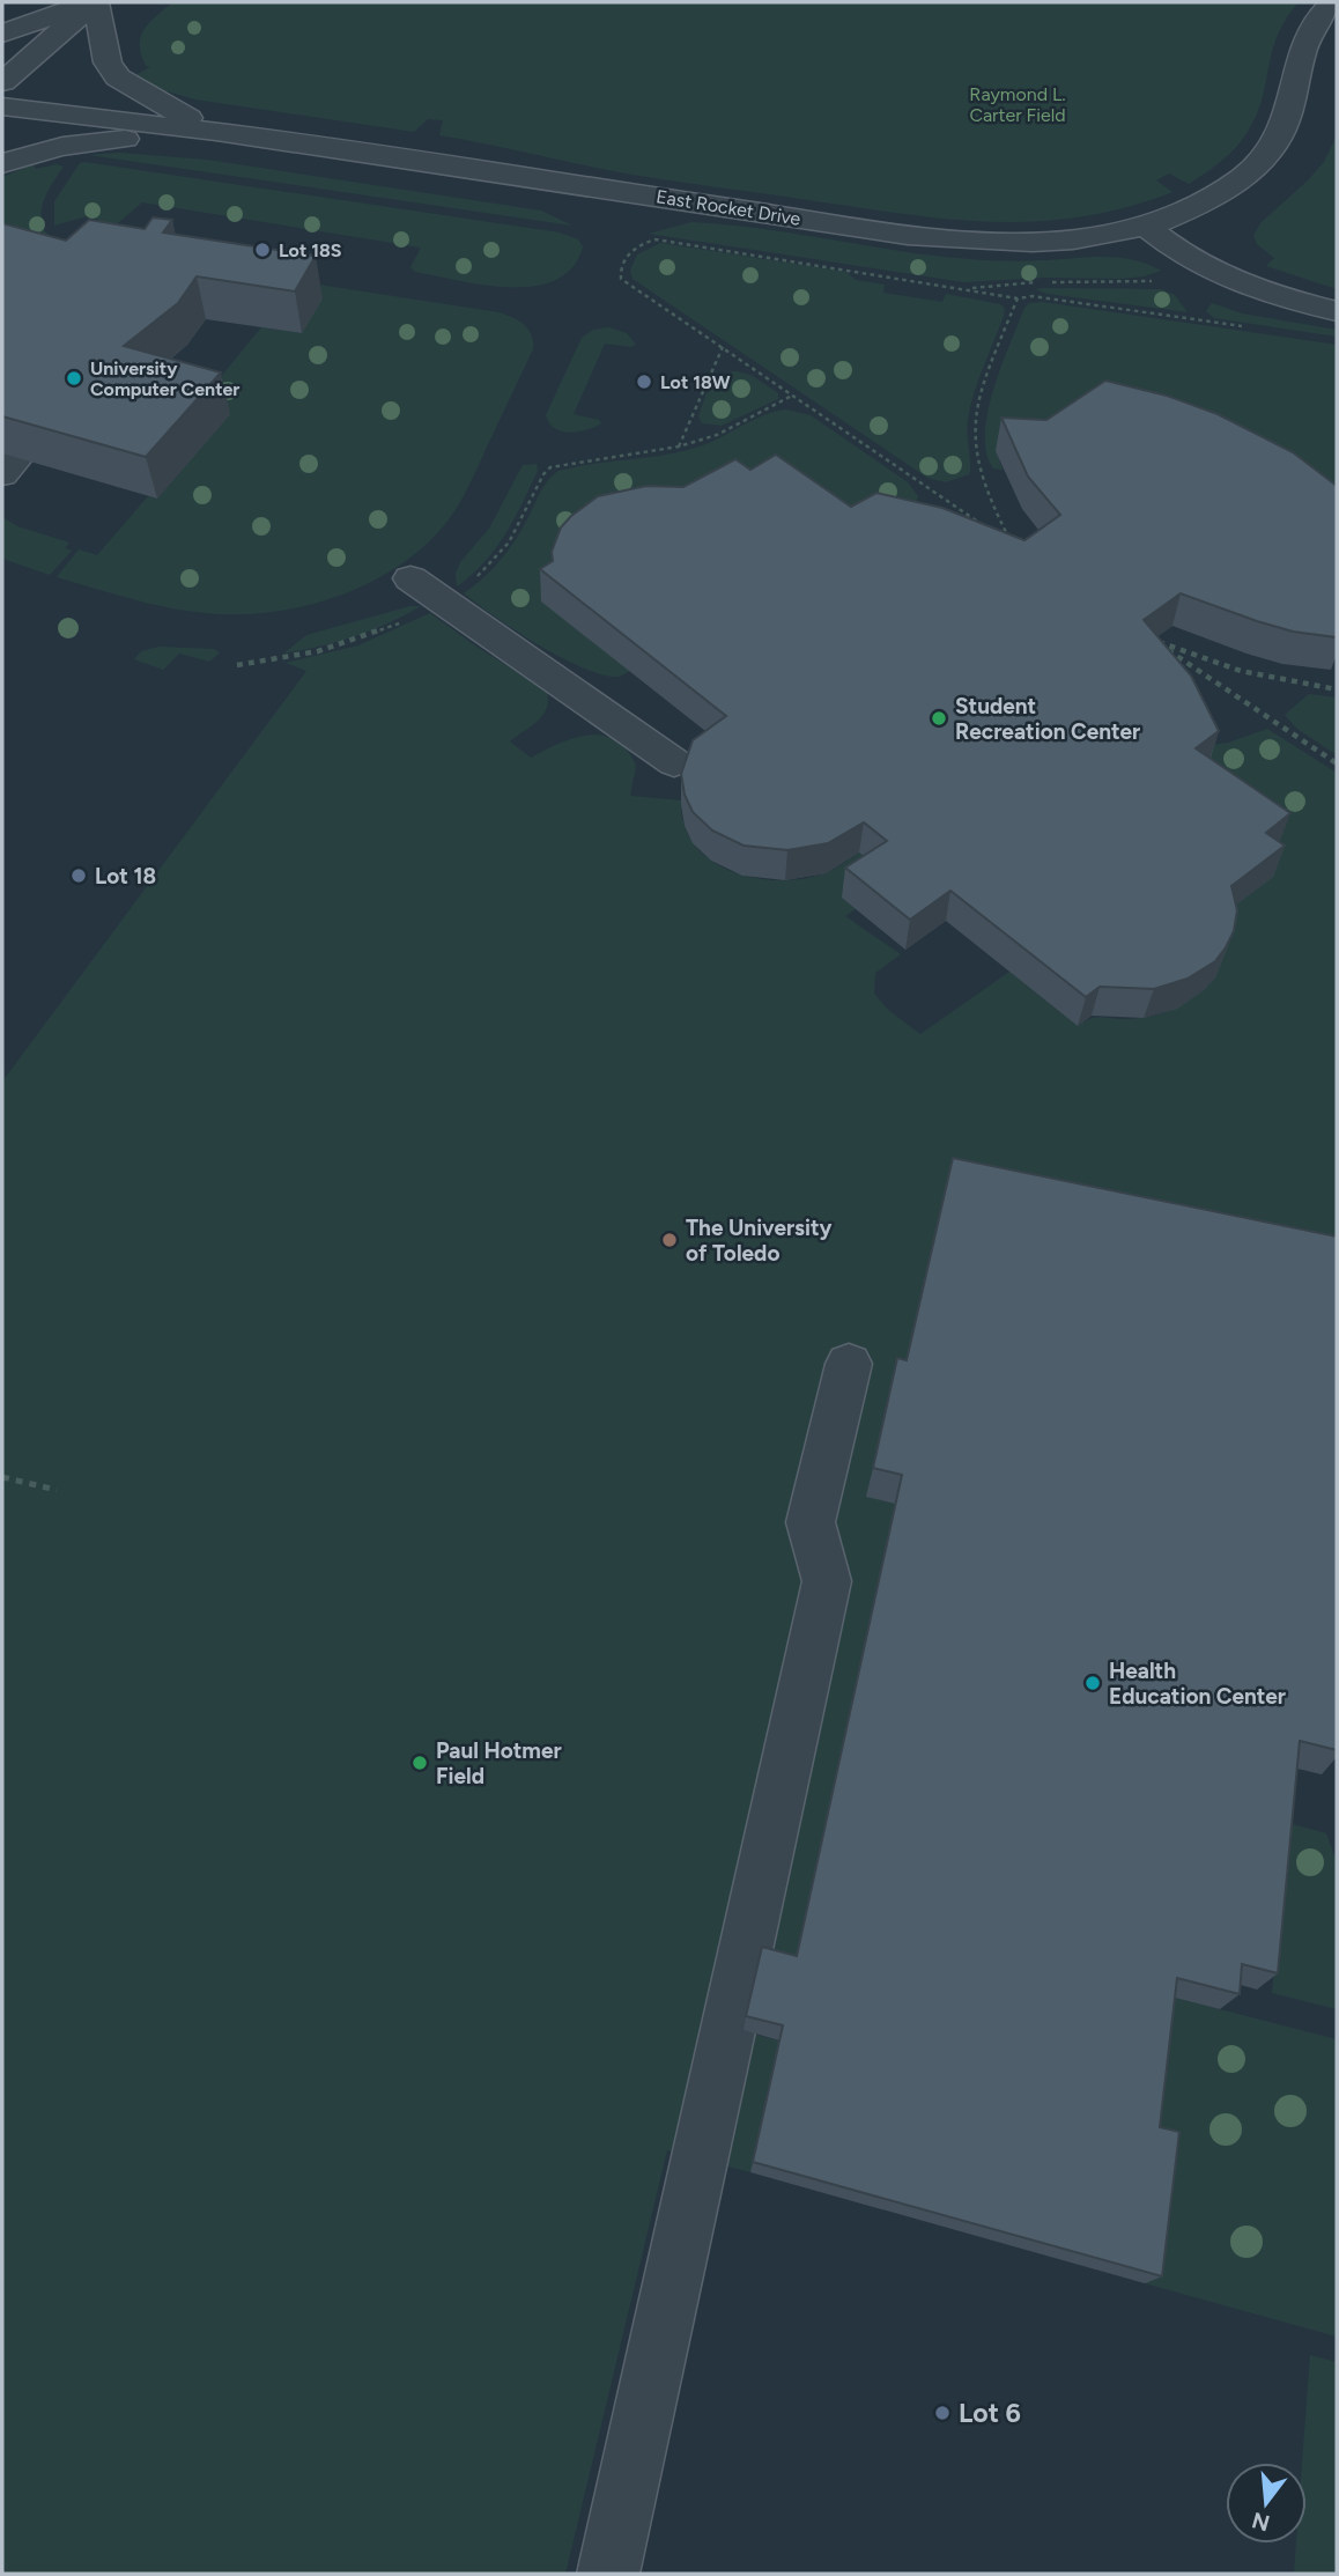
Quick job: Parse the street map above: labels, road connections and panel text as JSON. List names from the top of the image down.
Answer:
{
  "streets": {
    "street": ["East Rocket Drive"]
  },
  "parks": ["Raymond L. Carter Field"],
  "places": [
    "Lot 18S",
    "University Computer Center",
    "Lot 18W",
    "Student Recreation Center",
    "Lot 18",
    "The University of Toledo",
    "Health Education Center",
    "Paul Hotmer Field",
    "Lot 6"
  ],
  "north": "bottom"
}
